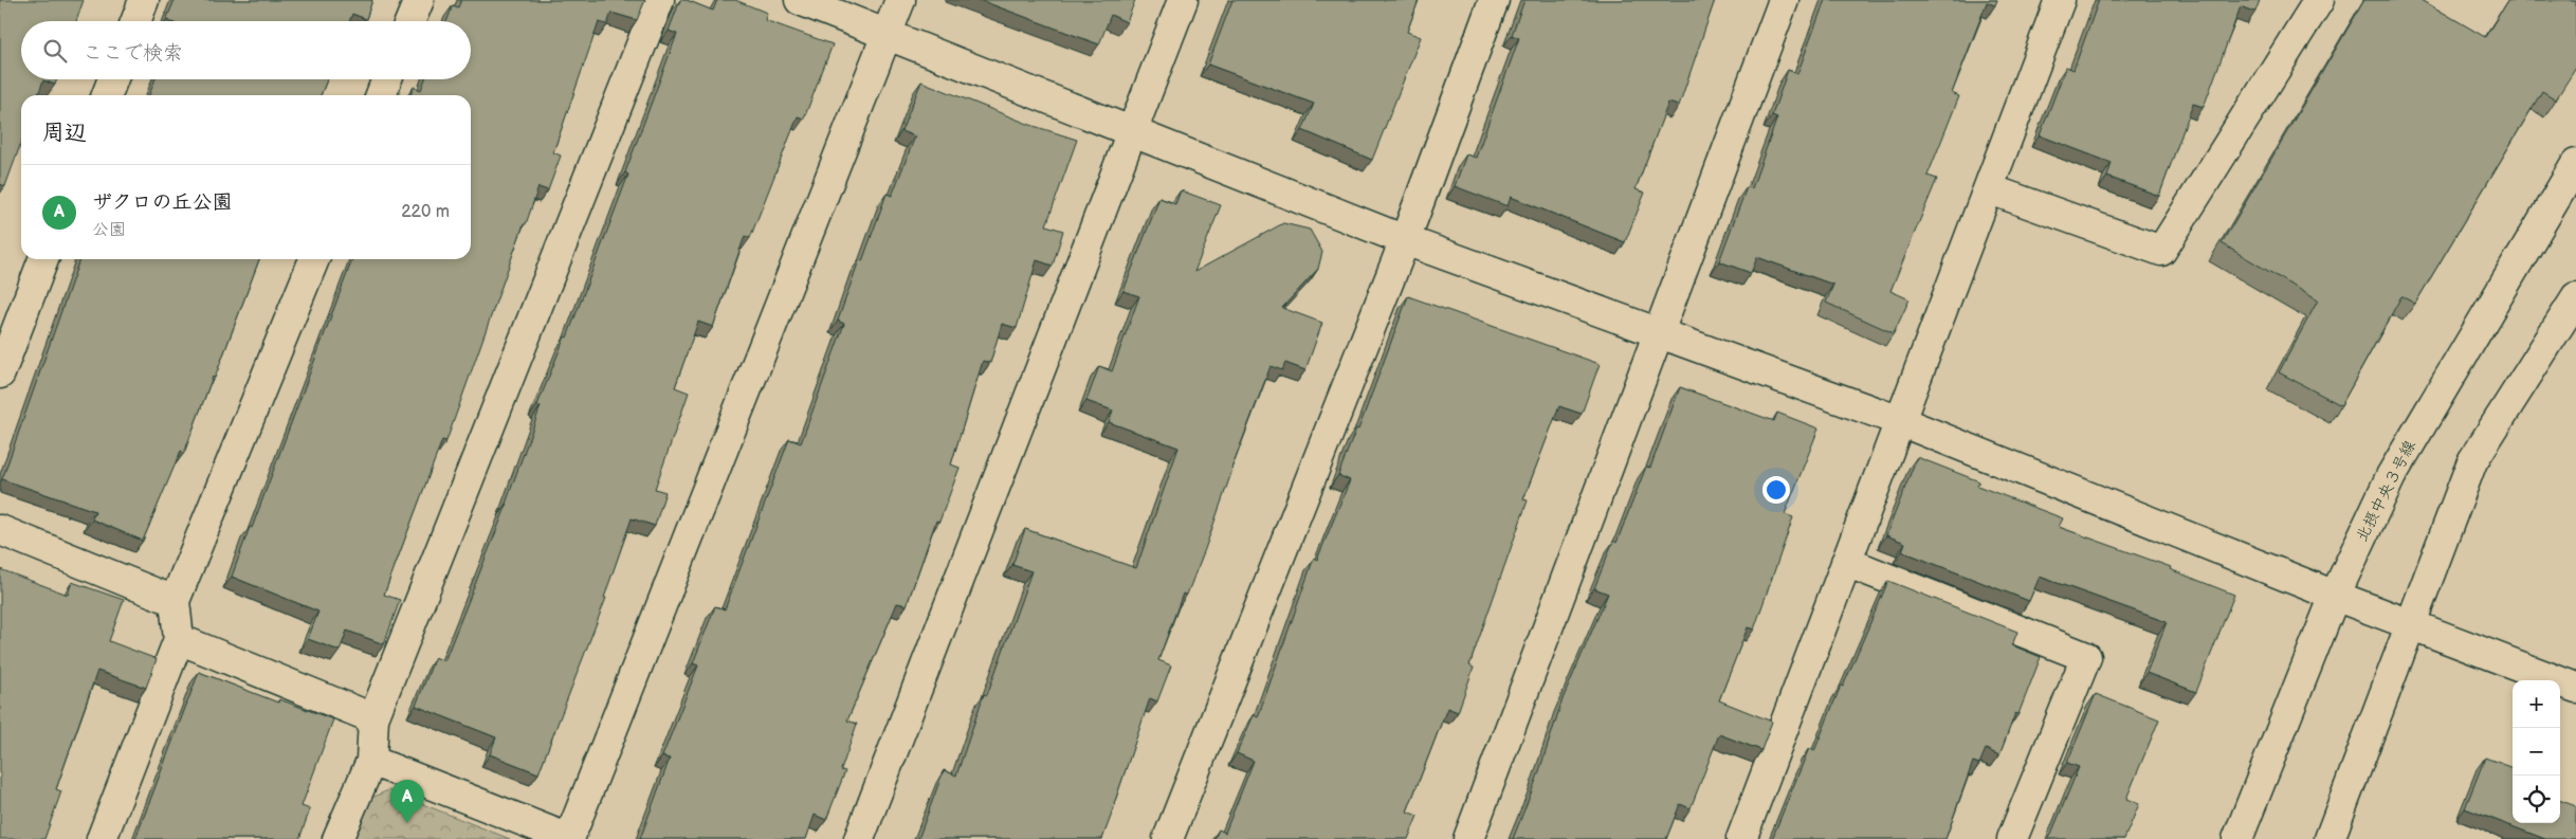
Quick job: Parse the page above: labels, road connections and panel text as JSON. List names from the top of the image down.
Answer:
{
  "streets": {
    "street": ["北摂中央３号線"]
  },
  "page": {
    "search": "ここで検索",
    "heading": "周辺",
    "list": [
      {
        "mark": "A",
        "name": "ザクロの丘公園",
        "note": "公園",
        "value": "220 m"
      }
    ],
    "map_buttons": ["+", "−"],
    "pins": "A"
  }
}
